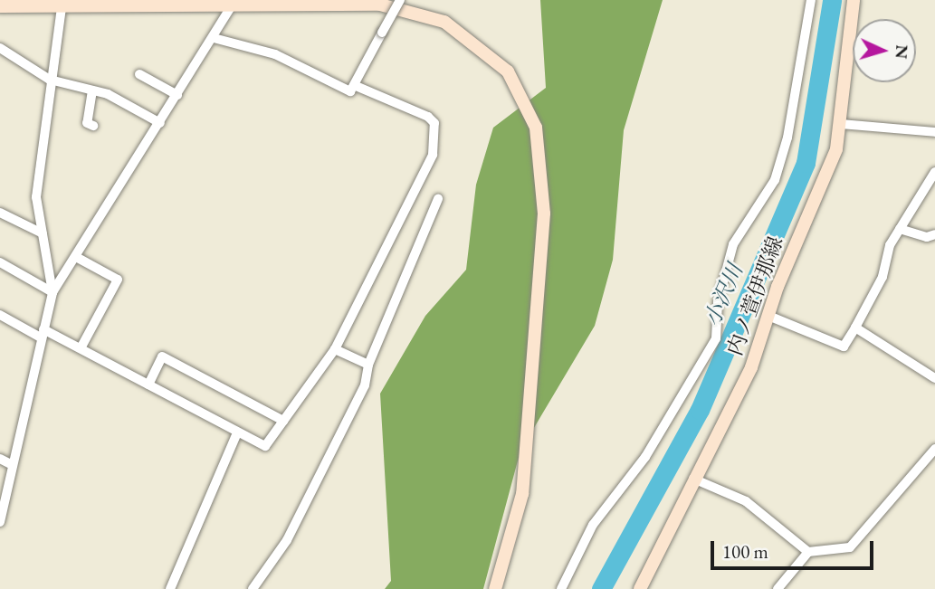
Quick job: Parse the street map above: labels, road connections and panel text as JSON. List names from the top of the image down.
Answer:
{
  "streets": {
    "street": ["内ノ萱伊那線"]
  },
  "water": ["小沢川"],
  "scale_bar": "100 m",
  "north": "right"
}
